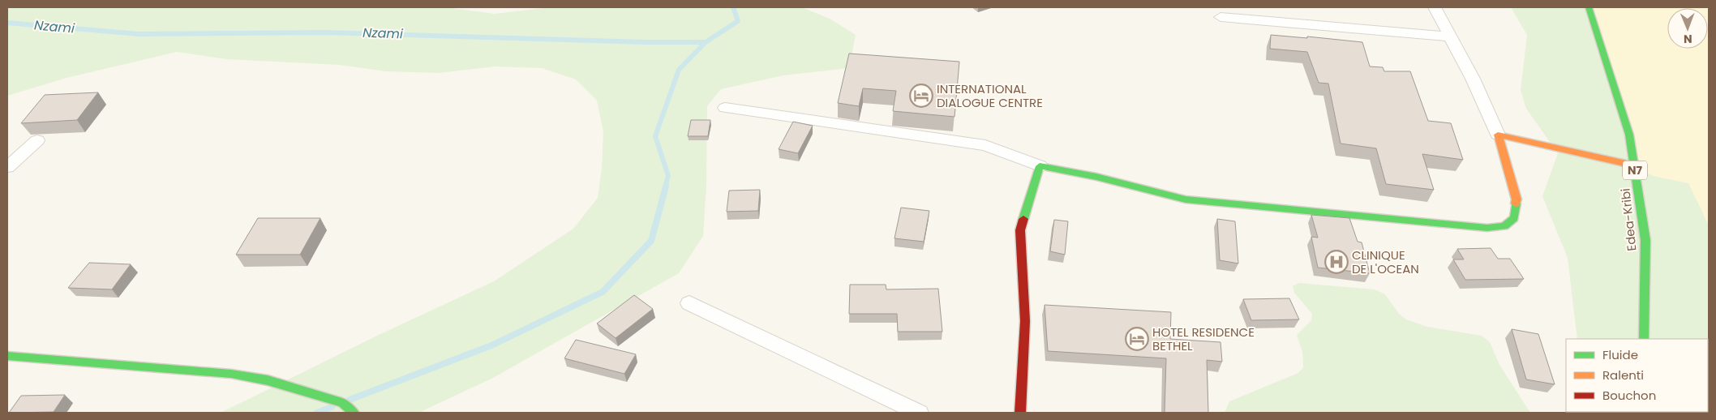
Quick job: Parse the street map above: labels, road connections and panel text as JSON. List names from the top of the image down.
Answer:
{
  "streets": {
    "main road": ["N7", "Edea-Kribi"]
  },
  "water": ["Nzami"],
  "places": {
    "hotel": ["INTERNATIONAL DIALOGUE CENTRE", "HOTEL RESIDENCE BETHEL"],
    "hospital": ["CLINIQUE DE L'OCEAN"]
  },
  "legend": ["Fluide", "Ralenti", "Bouchon"],
  "north": "bottom"
}
